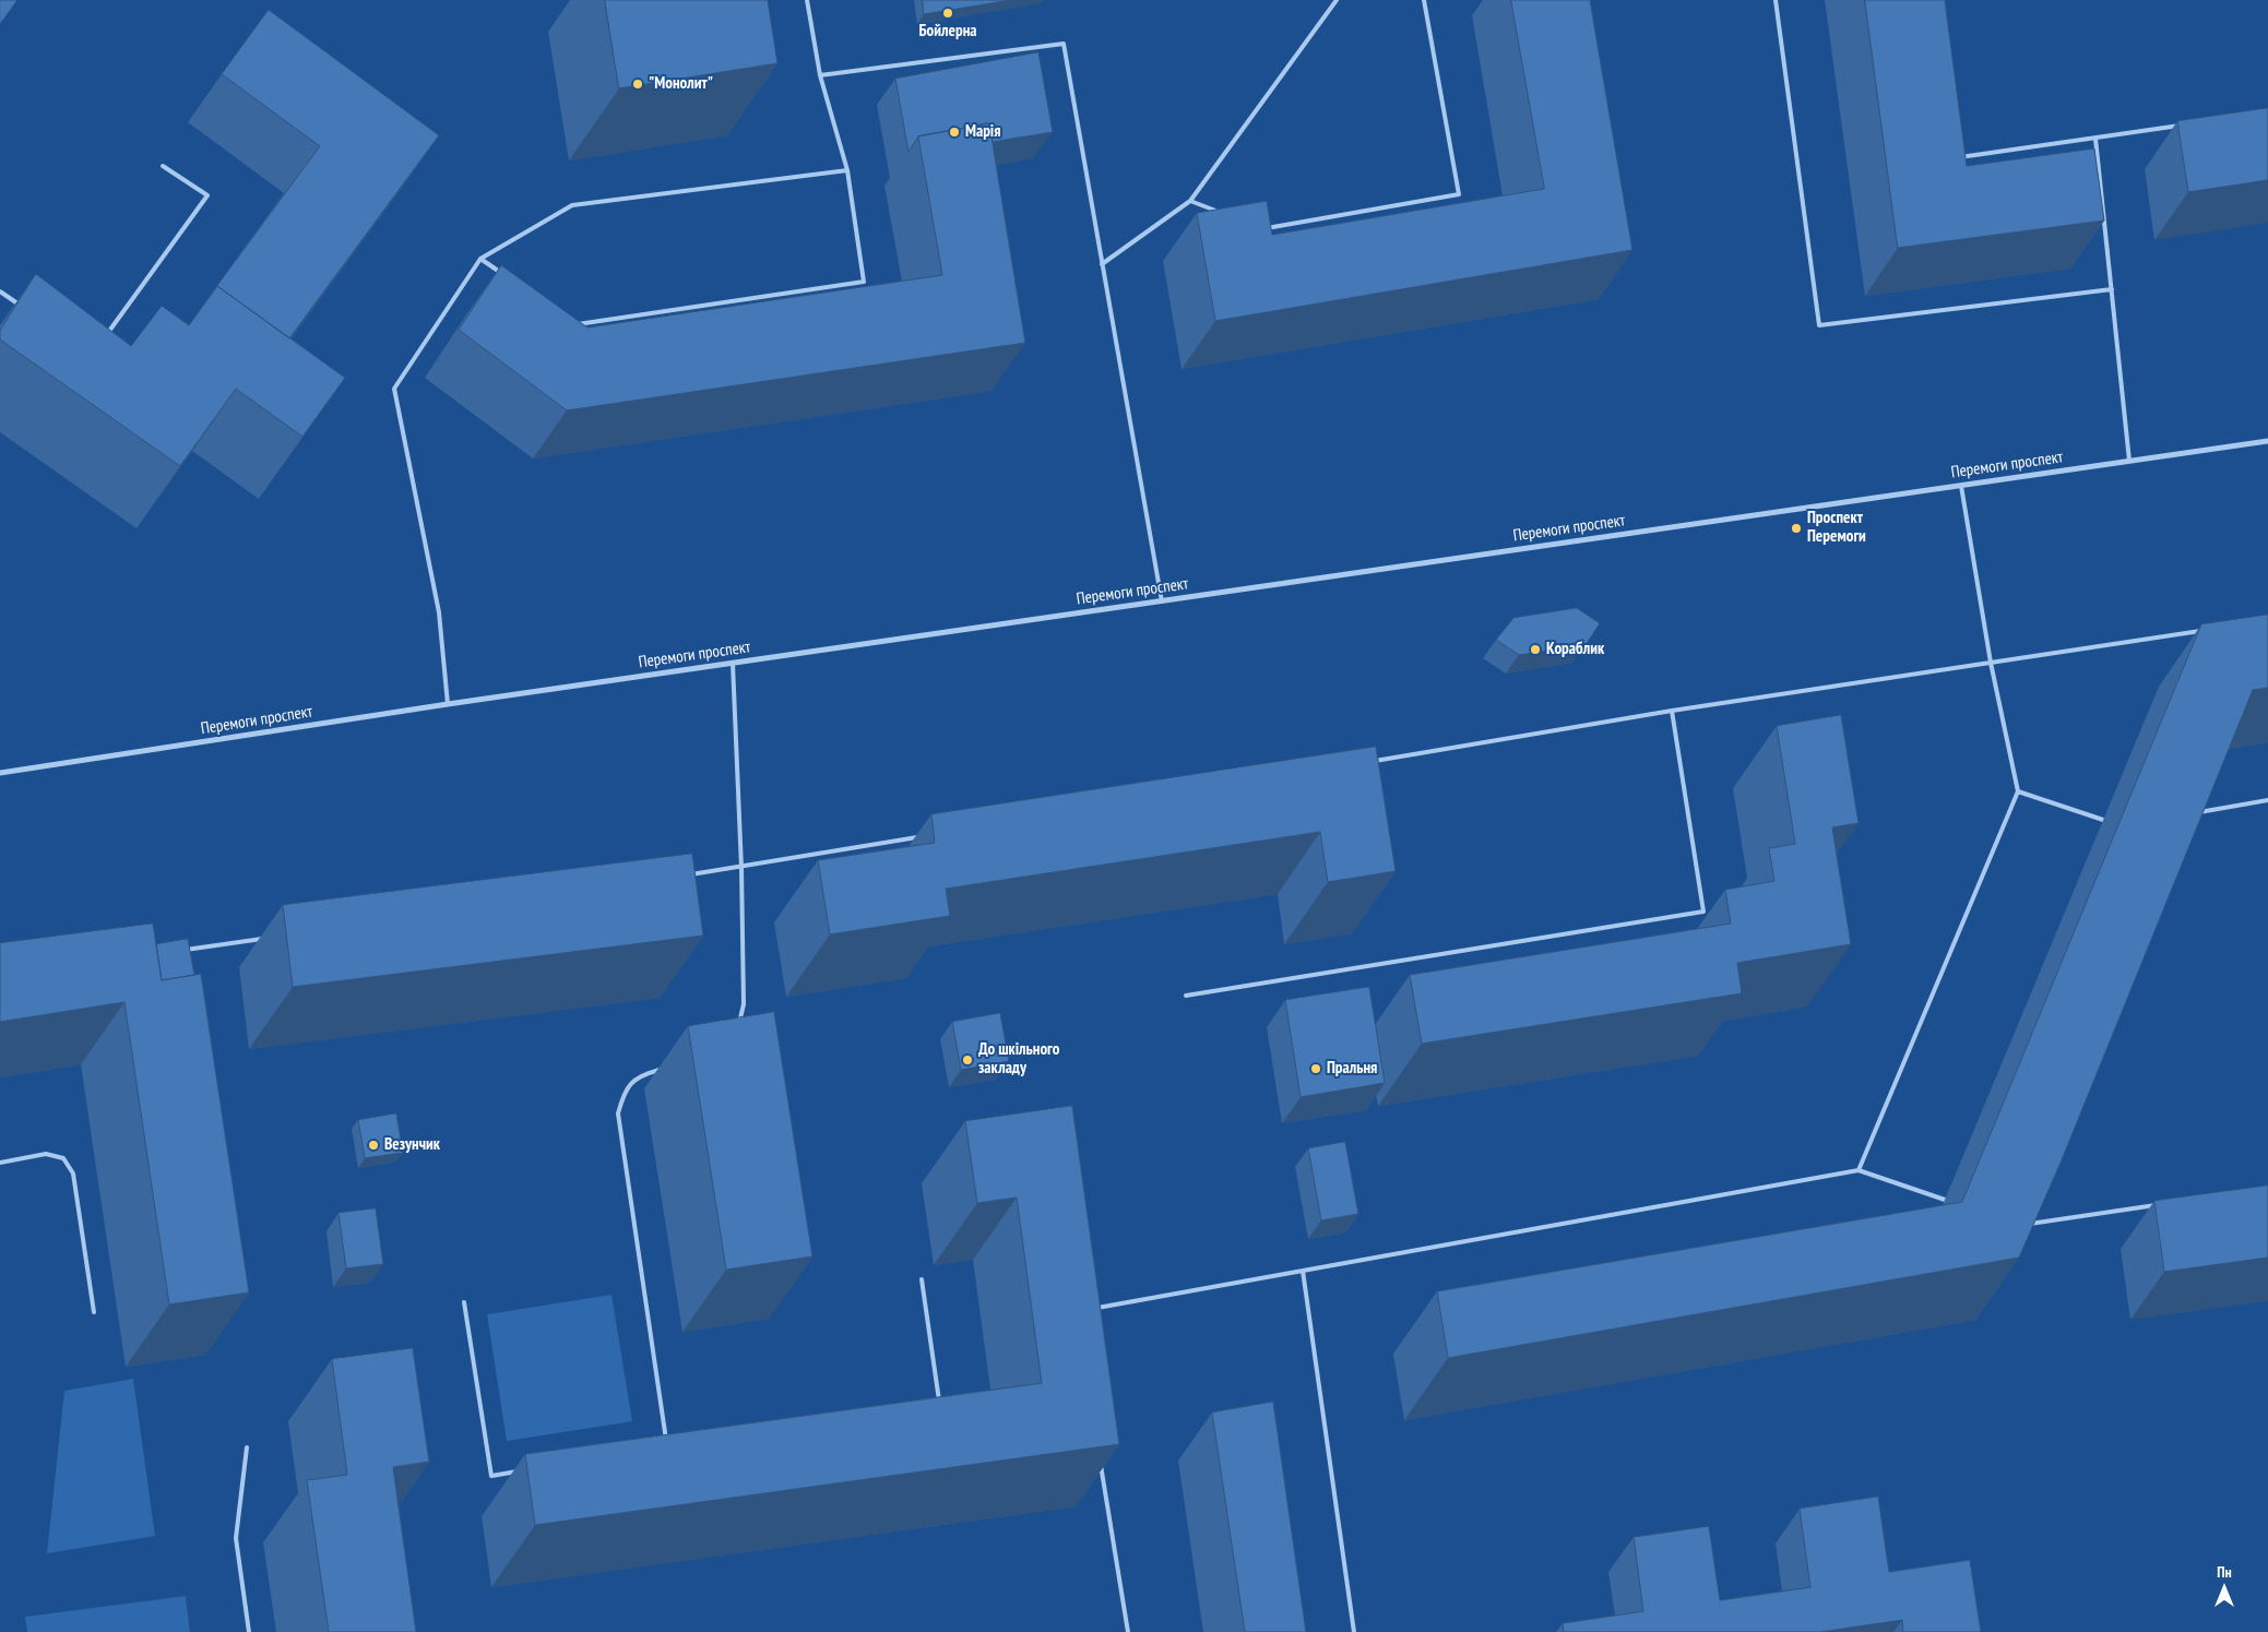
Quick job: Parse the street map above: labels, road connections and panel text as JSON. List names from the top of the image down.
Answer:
{
  "streets": {
    "street": ["Перемоги проспект"]
  },
  "places": [
    "Бойлерна",
    "\"Монолит\"",
    "Марія",
    "Проспект Перемоги",
    "Кораблик",
    "До шкільного закладу",
    "Пральня",
    "Везунчик"
  ],
  "north": "top"
}
